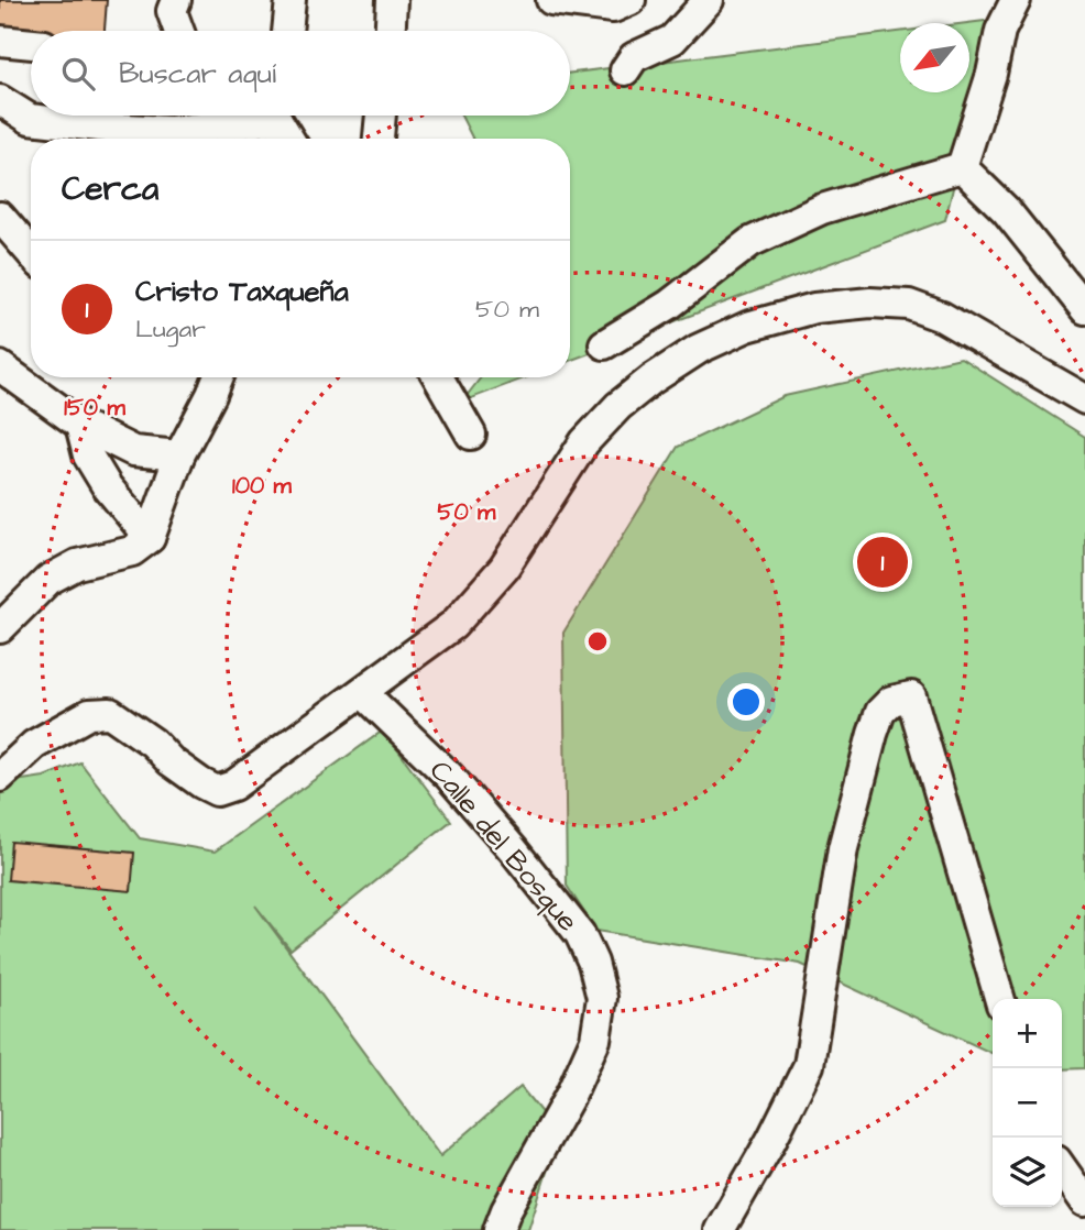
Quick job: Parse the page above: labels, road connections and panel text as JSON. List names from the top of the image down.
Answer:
{
  "streets": {
    "street": ["Calle del Bosque"]
  },
  "north": "bottom left",
  "page": {
    "search": "Buscar aquí",
    "heading": "Cerca",
    "list": [
      {
        "mark": "1",
        "name": "Cristo Taxqueña",
        "note": "Lugar",
        "value": "50 m"
      }
    ],
    "pins": "1",
    "map_buttons": ["+", "−"]
  },
  "rings": ["150 m", "100 m", "50 m"]
}
